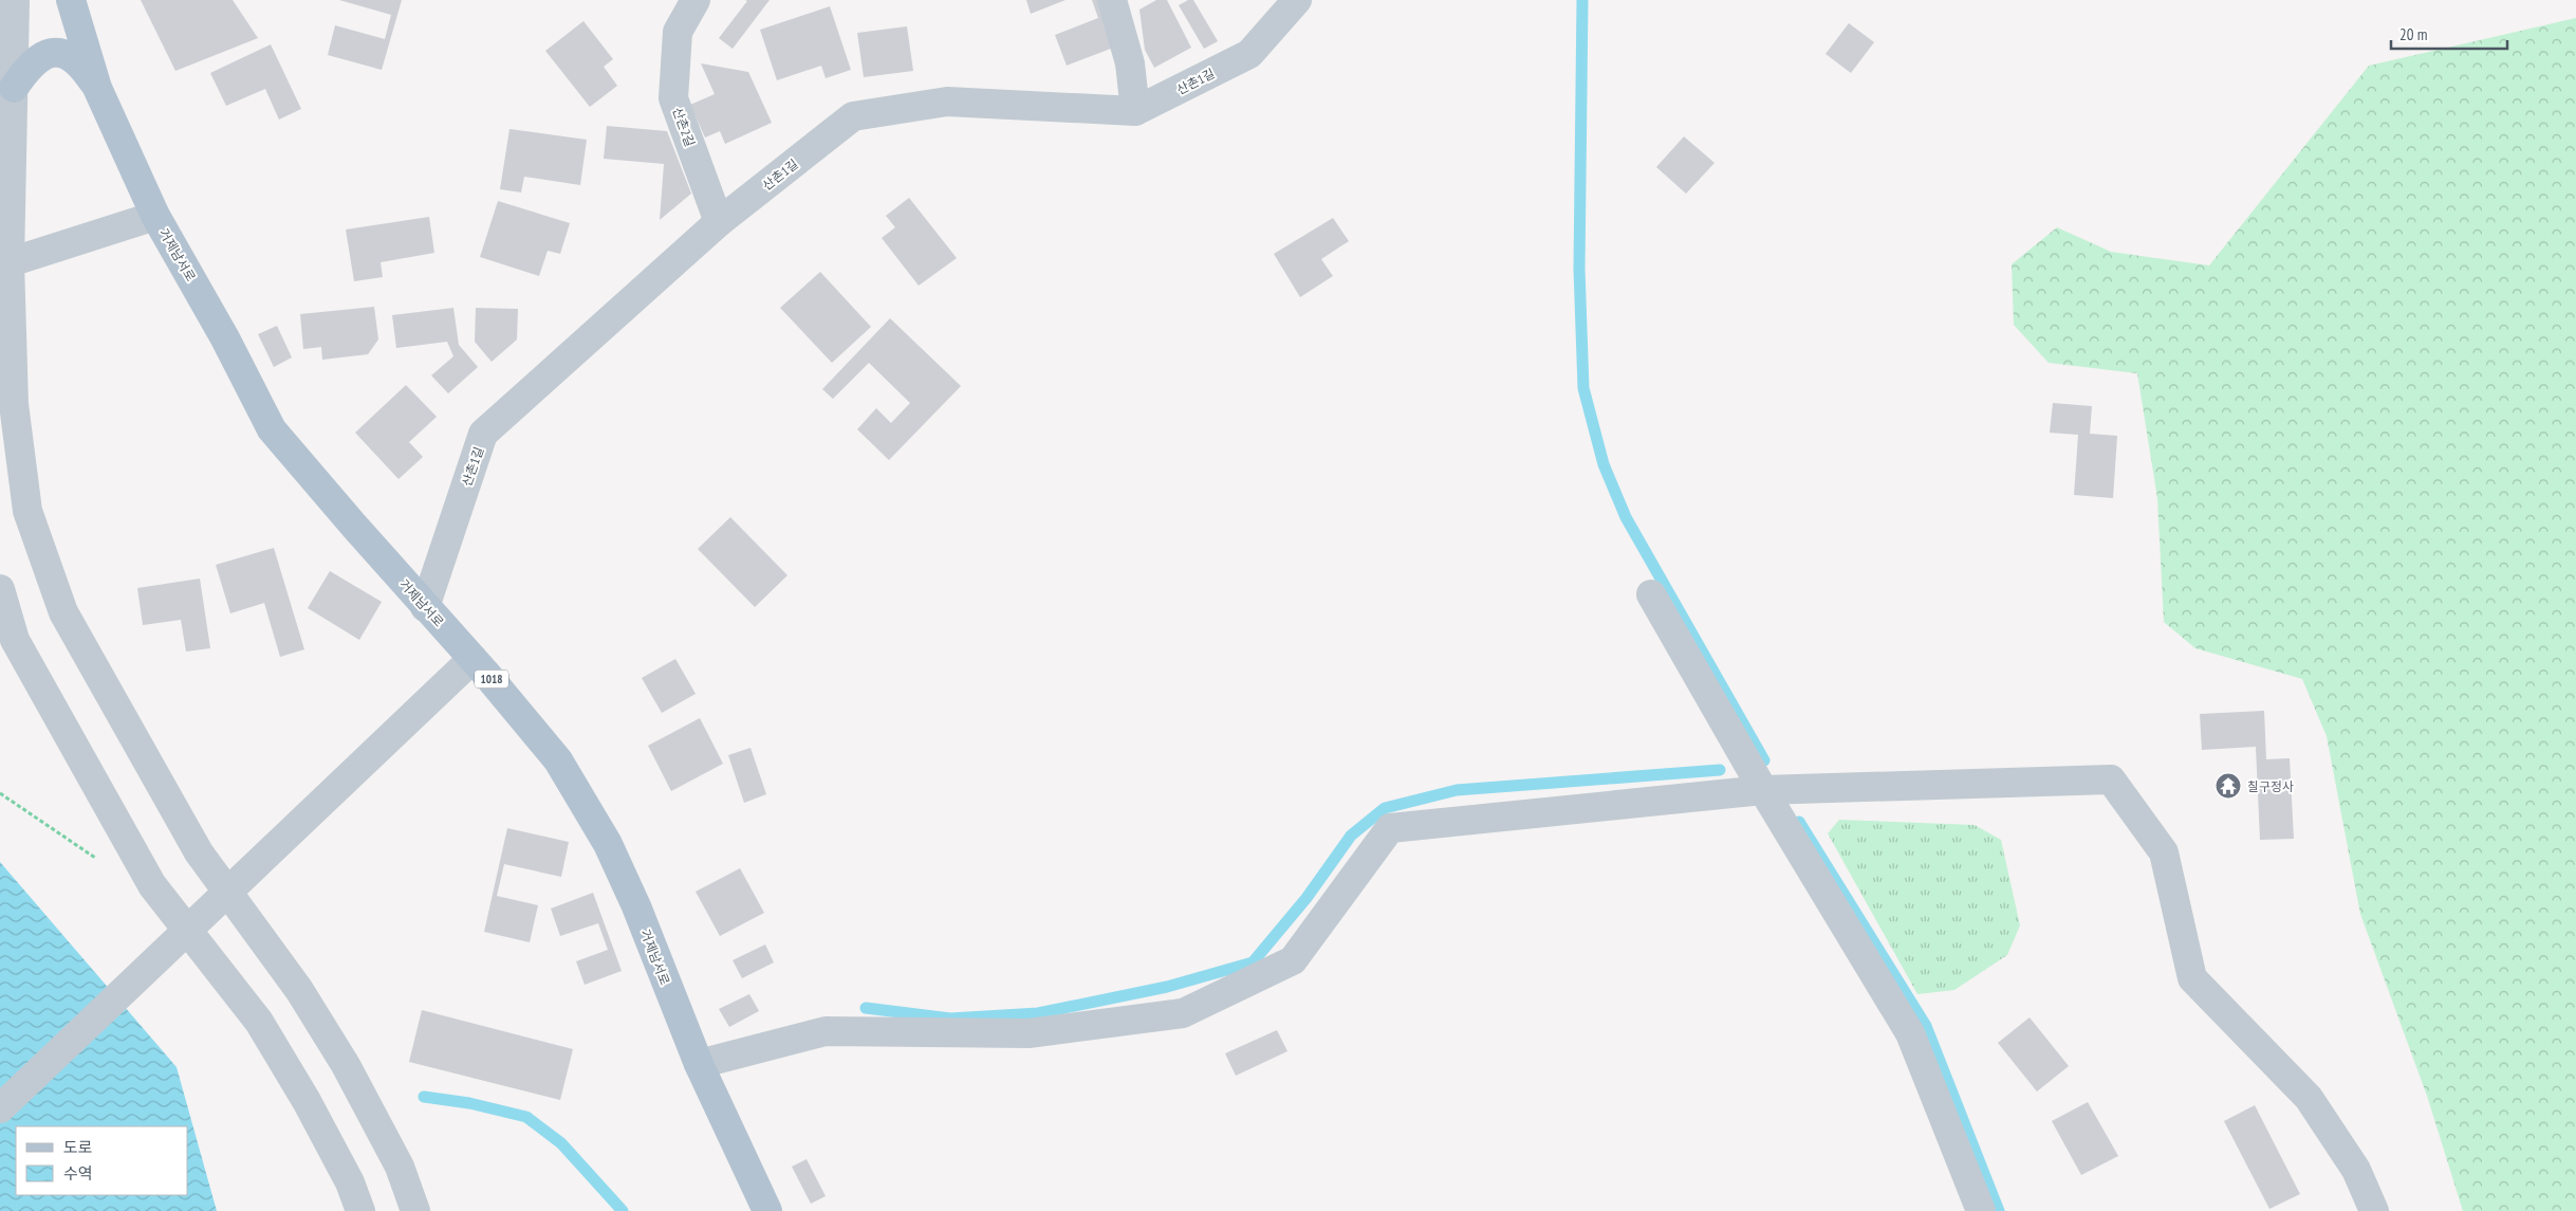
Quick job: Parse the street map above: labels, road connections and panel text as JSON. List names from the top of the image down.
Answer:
{
  "streets": {
    "main road": ["거제남서로", "1018"],
    "street": ["산촌1길", "산촌2길"]
  },
  "crossings": [
    ["산촌1길", "산촌2길"],
    ["산촌1길", "거제남서로"]
  ],
  "places": {
    "temple": ["칠구정사"]
  },
  "legend": ["도로", "수역"],
  "scale_bar": "20 m"
}
